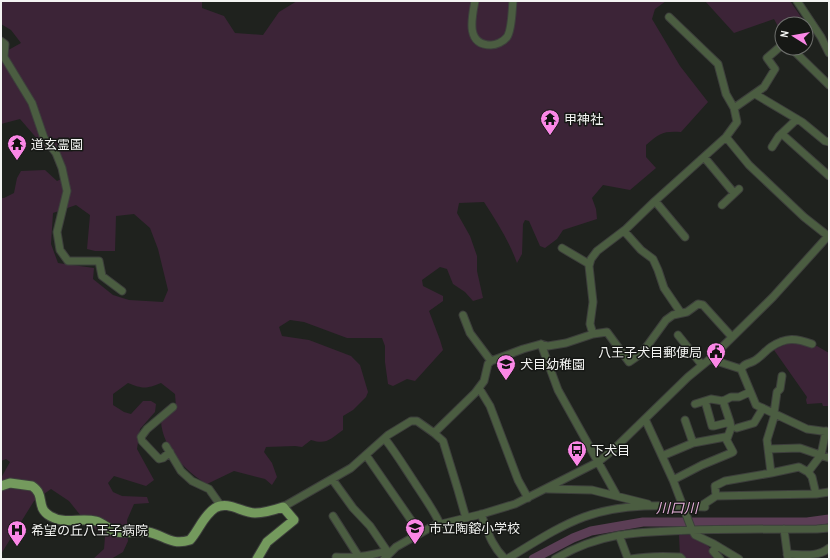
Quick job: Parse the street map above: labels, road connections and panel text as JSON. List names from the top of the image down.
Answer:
{
  "water": ["川口川"],
  "places": {
    "temple": ["甲神社", "道玄霊園"],
    "public building": ["八王子犬目郵便局"],
    "school or university": ["犬目幼稚園", "市立陶鎔小学校"],
    "bus stop": ["下犬目"],
    "hospital": ["希望の丘八王子病院"]
  },
  "north": "left"
}
